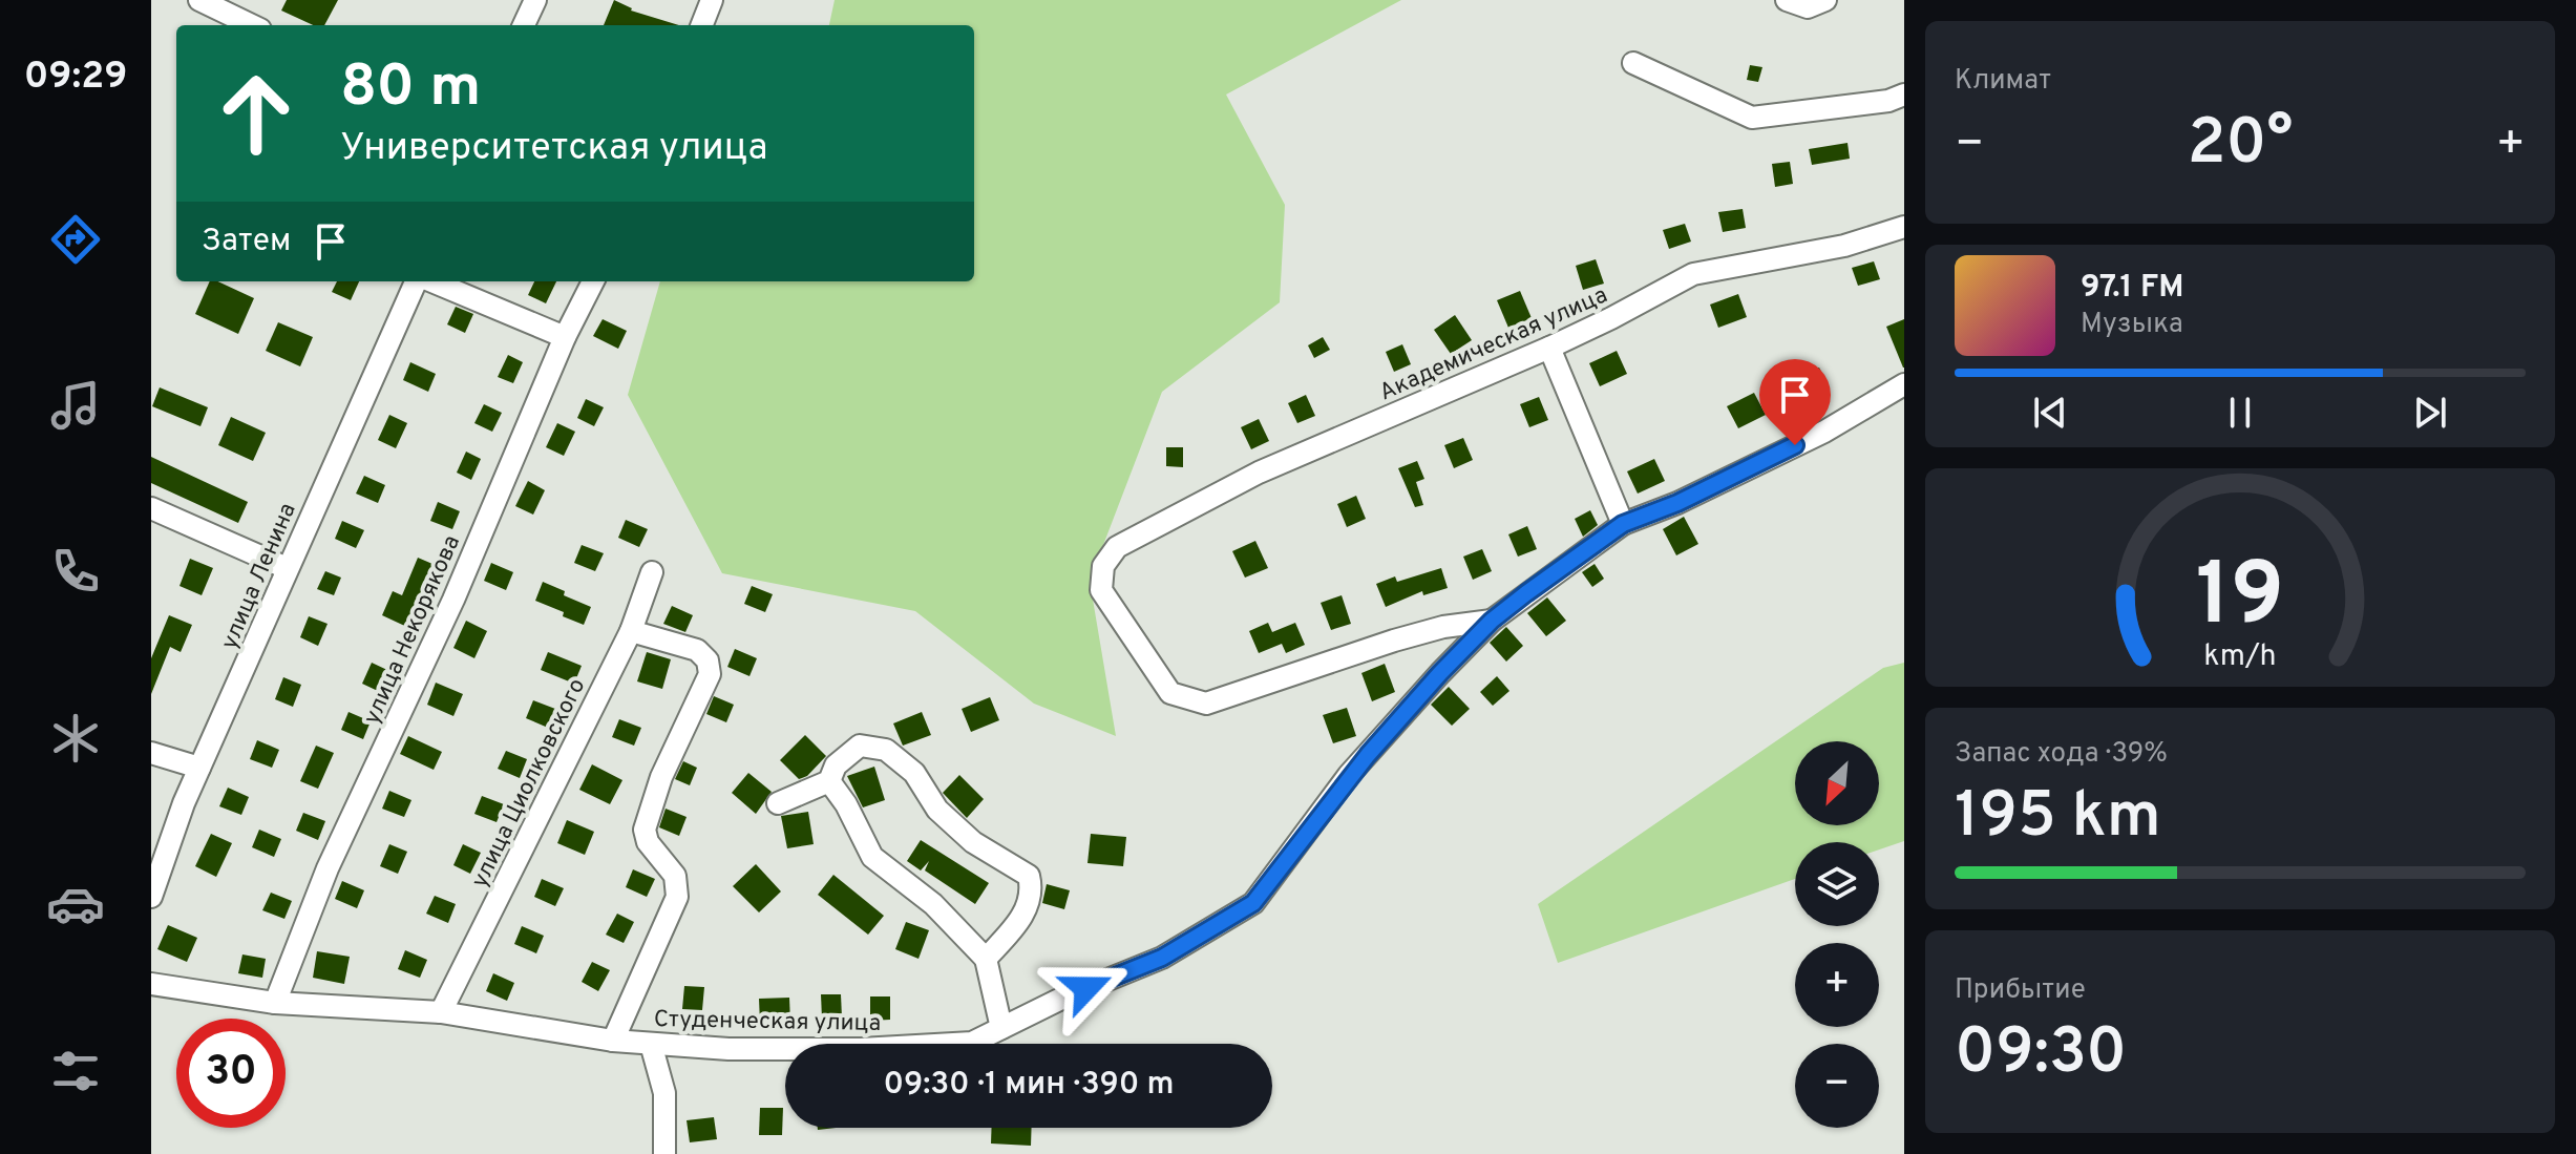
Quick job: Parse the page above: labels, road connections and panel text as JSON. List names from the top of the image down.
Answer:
{
  "streets": {
    "street": [
      "Академическая улица",
      "улица Ленина",
      "улица Некорякова",
      "улица Циолковского",
      "Студенческая улица"
    ]
  },
  "crossings": [
    ["Академическая улица", "Студенческая улица"],
    ["улица Некорякова", "Студенческая улица"],
    ["улица Циолковского", "Студенческая улица"]
  ],
  "north": "bottom left",
  "page": {
    "tabs": "09:29",
    "tile": [
      "Климат",
      ["Запас хода · 39%", "195 km"],
      ["Прибытие", "09:30"]
    ],
    "turn": ["80 m", "Университетская улица"],
    "heat": ["−", "20°", "+"],
    "then": "Затем",
    "song": ["97.1 FM", "Музыка"],
    "map_buttons": ["+", "−"],
    "limit": "30",
    "trip": "09:30 · 1 мин · 390 m",
    "gauge": ["19", "km/h"]
  }
}
